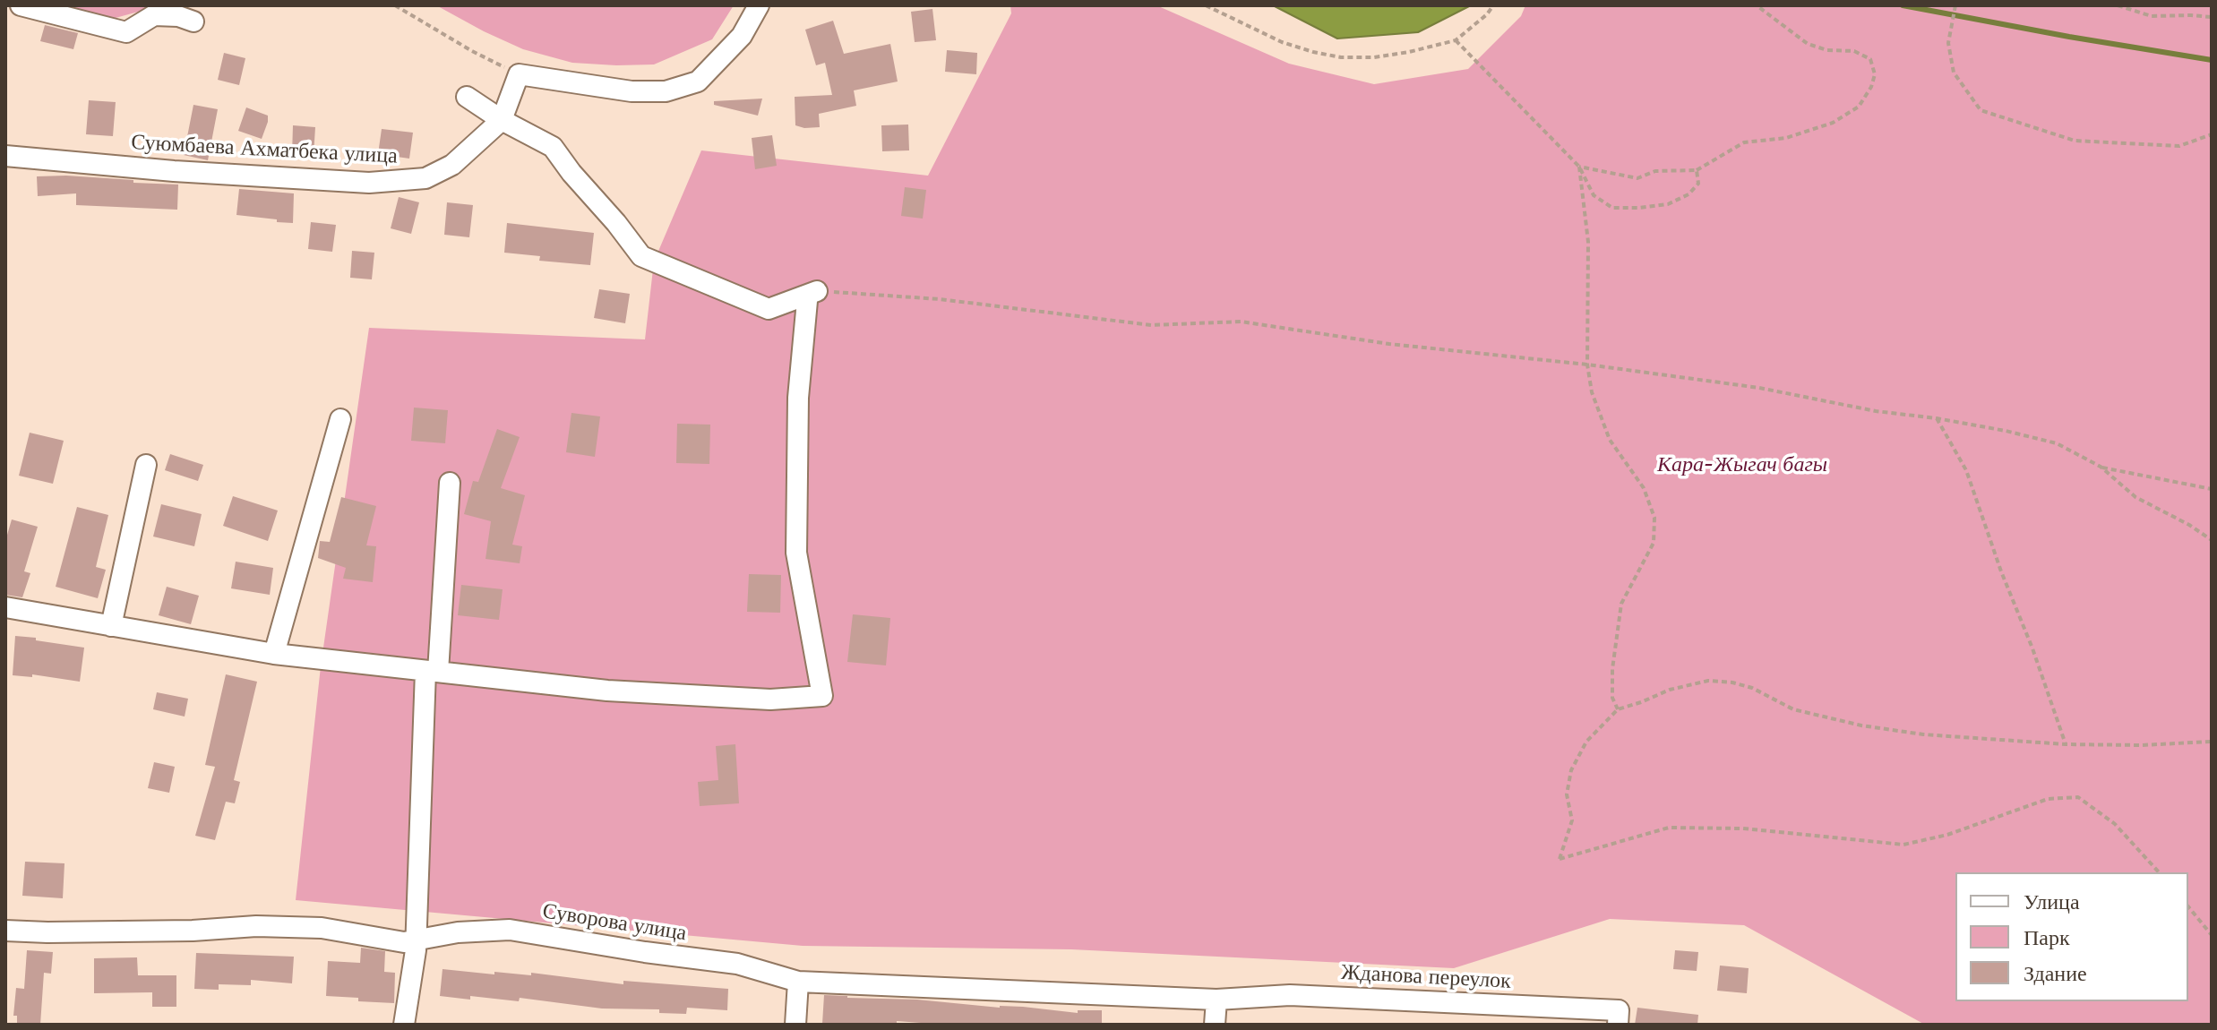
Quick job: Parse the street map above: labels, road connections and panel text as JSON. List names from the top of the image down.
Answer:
{
  "streets": {
    "street": ["Суюмбаева Ахматбека улица", "Суворова улица", "Жданова переулок"]
  },
  "crossings": [
    ["Суворова улица", "Жданова переулок"]
  ],
  "parks": ["Кара-Жыгач багы"],
  "legend": ["Улица", "Парк", "Здание"]
}
